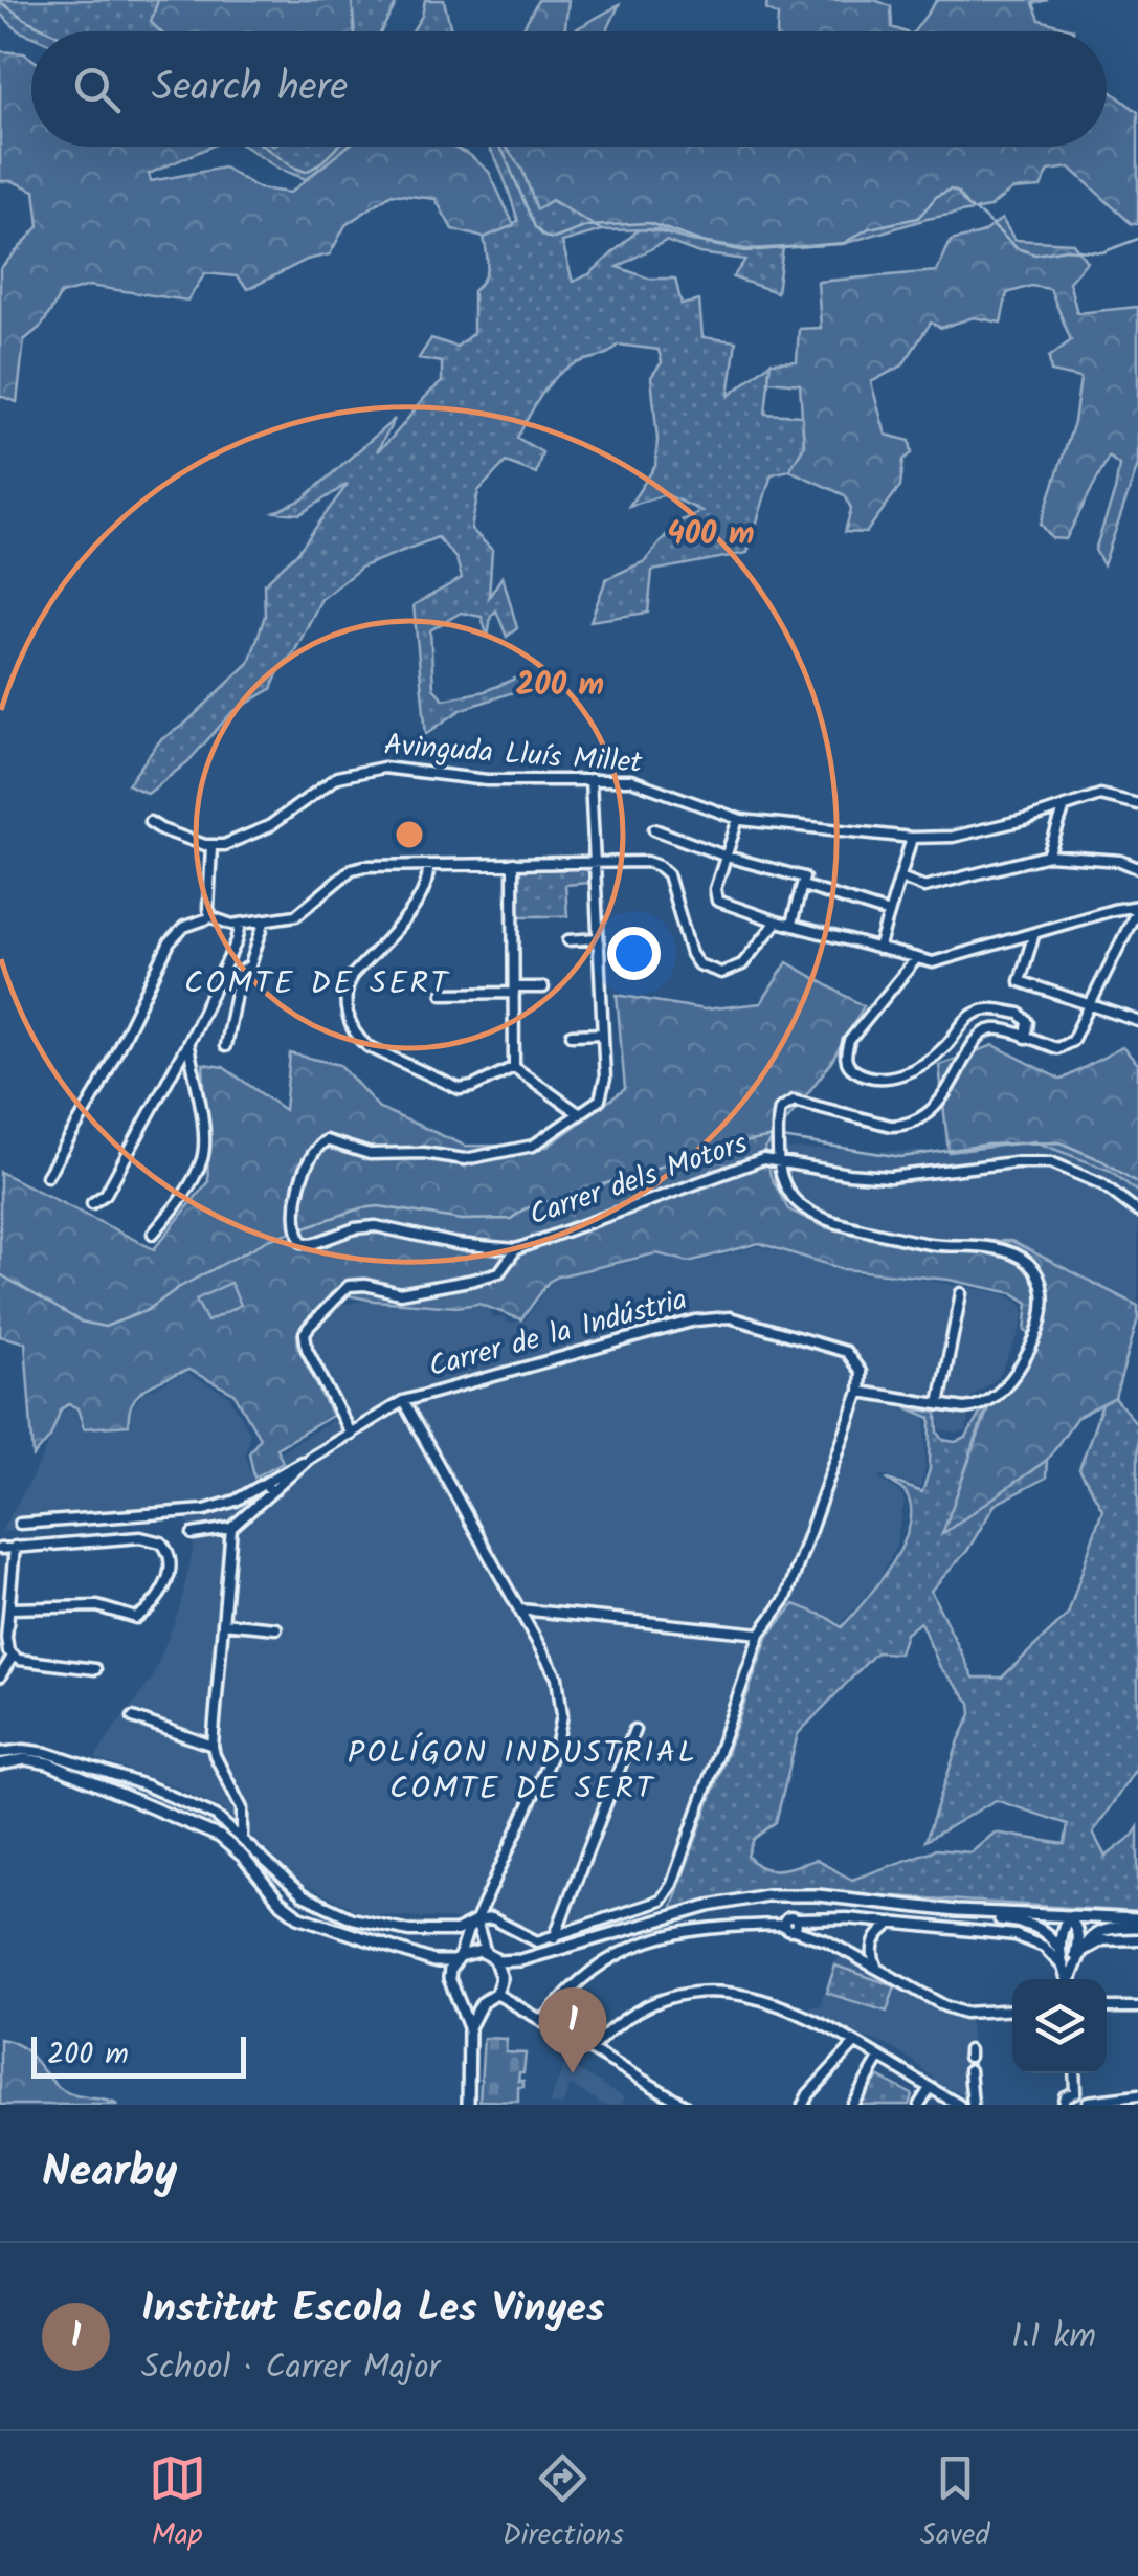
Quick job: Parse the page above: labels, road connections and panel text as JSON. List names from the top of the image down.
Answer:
{
  "streets": {
    "street": ["Avinguda Lluís Millet", "Carrer dels Motors", "Carrer de la Indústria"]
  },
  "districts": ["COMTE DE SERT", "POLÍGON INDUSTRIAL COMTE DE SERT"],
  "scale_bar": "200 m",
  "page": {
    "search": "Search here",
    "pins": "1",
    "scale": "200 m",
    "heading": "Nearby",
    "list": [
      {
        "mark": "1",
        "name": "Institut Escola Les Vinyes",
        "note": "School · Carrer Major",
        "value": "1.1 km"
      }
    ],
    "nav": ["Map", "Directions", "Saved"]
  },
  "rings": ["400 m", "200 m"]
}
